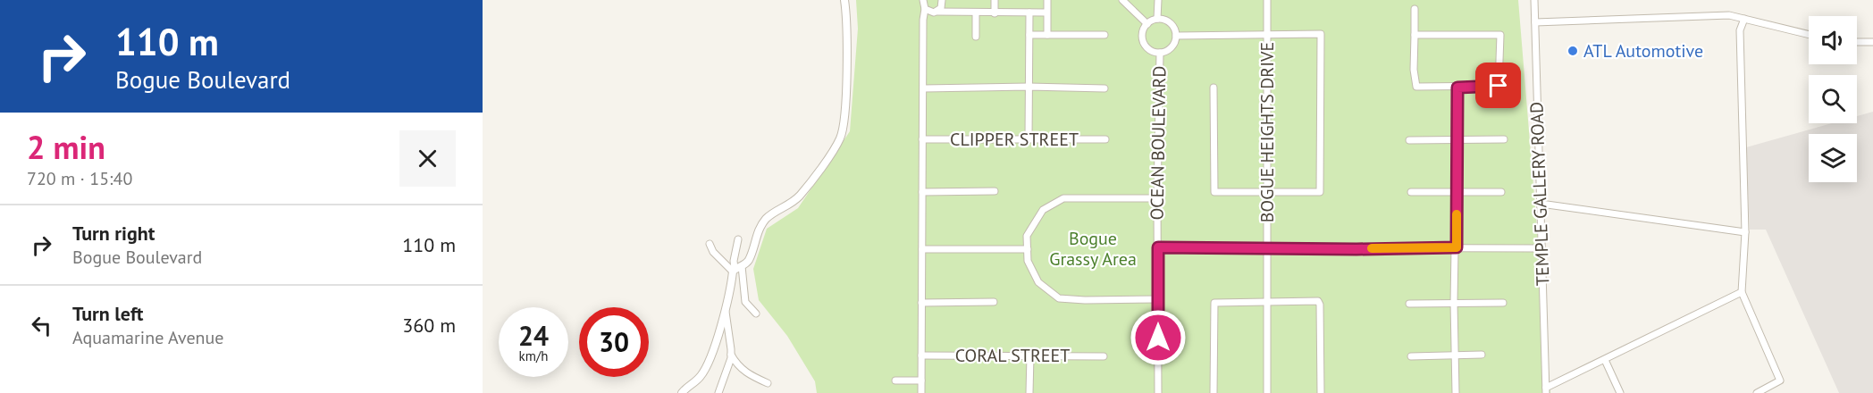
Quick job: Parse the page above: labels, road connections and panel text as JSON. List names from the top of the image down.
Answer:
{
  "streets": {
    "street": [
      "BOGUE HEIGHTS DRIVE",
      "CLIPPER STREET",
      "OCEAN BOULEVARD",
      "TEMPLE GALLERY ROAD",
      "CORAL STREET"
    ]
  },
  "parks": ["Bogue Grassy Area"],
  "places": ["ATL Automotive"],
  "page": {
    "turn": ["110 m", "Bogue Boulevard"],
    "heading": ["2 min", "720 m · 15:40"],
    "list": [
      {
        "name": "Turn right",
        "note": "Bogue Boulevard",
        "value": "110 m"
      },
      {
        "name": "Turn left",
        "note": "Aquamarine Avenue",
        "value": "360 m"
      }
    ],
    "speed": "24 km/h",
    "limit": "30"
  }
}
